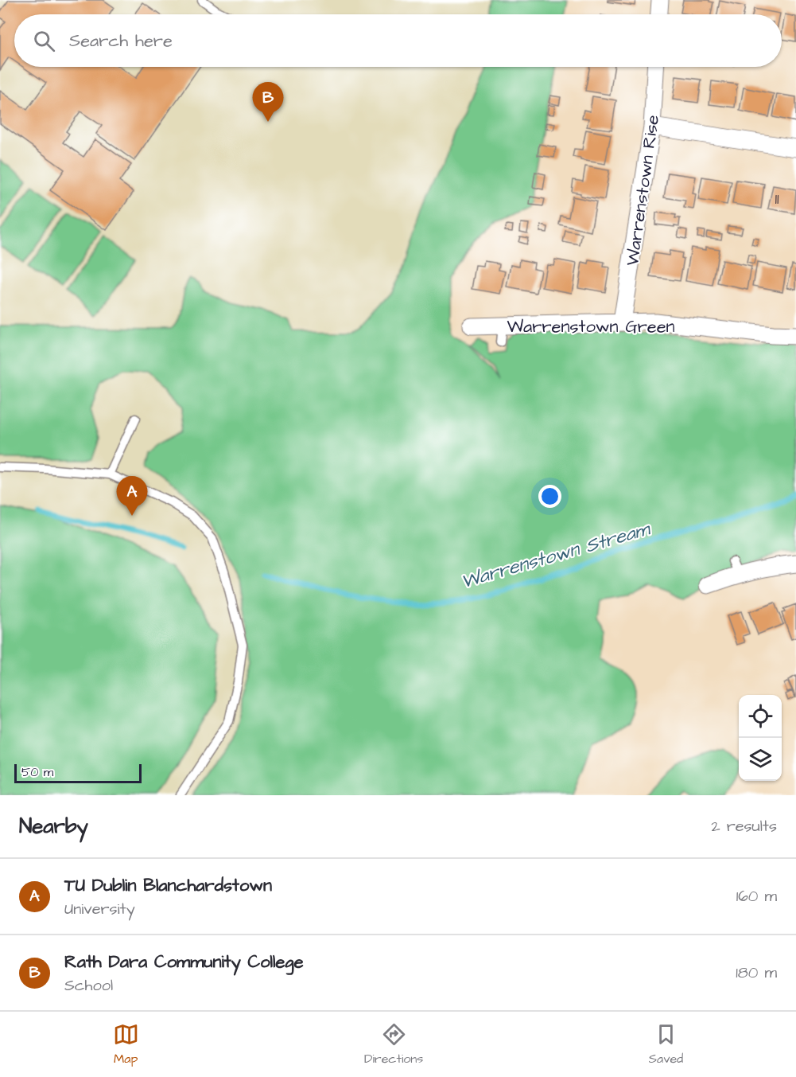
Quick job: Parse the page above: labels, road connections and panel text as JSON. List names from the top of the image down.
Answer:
{
  "streets": {
    "street": ["Warrenstown Rise", "Warrenstown Green"]
  },
  "crossings": [
    ["Warrenstown Rise", "Warrenstown Green"]
  ],
  "water": ["Warrenstown Stream"],
  "house_numbers": ["11"],
  "scale_bar": "50 m",
  "page": {
    "search": "Search here",
    "pins": ["B", "A"],
    "scale": "50 m",
    "heading": ["Nearby", "2 results"],
    "list": [
      {
        "mark": "A",
        "name": "TU Dublin Blanchardstown",
        "note": "University",
        "value": "160 m"
      },
      {
        "mark": "B",
        "name": "Rath Dara Community College",
        "note": "School",
        "value": "180 m"
      }
    ],
    "nav": ["Map", "Directions", "Saved"]
  }
}
